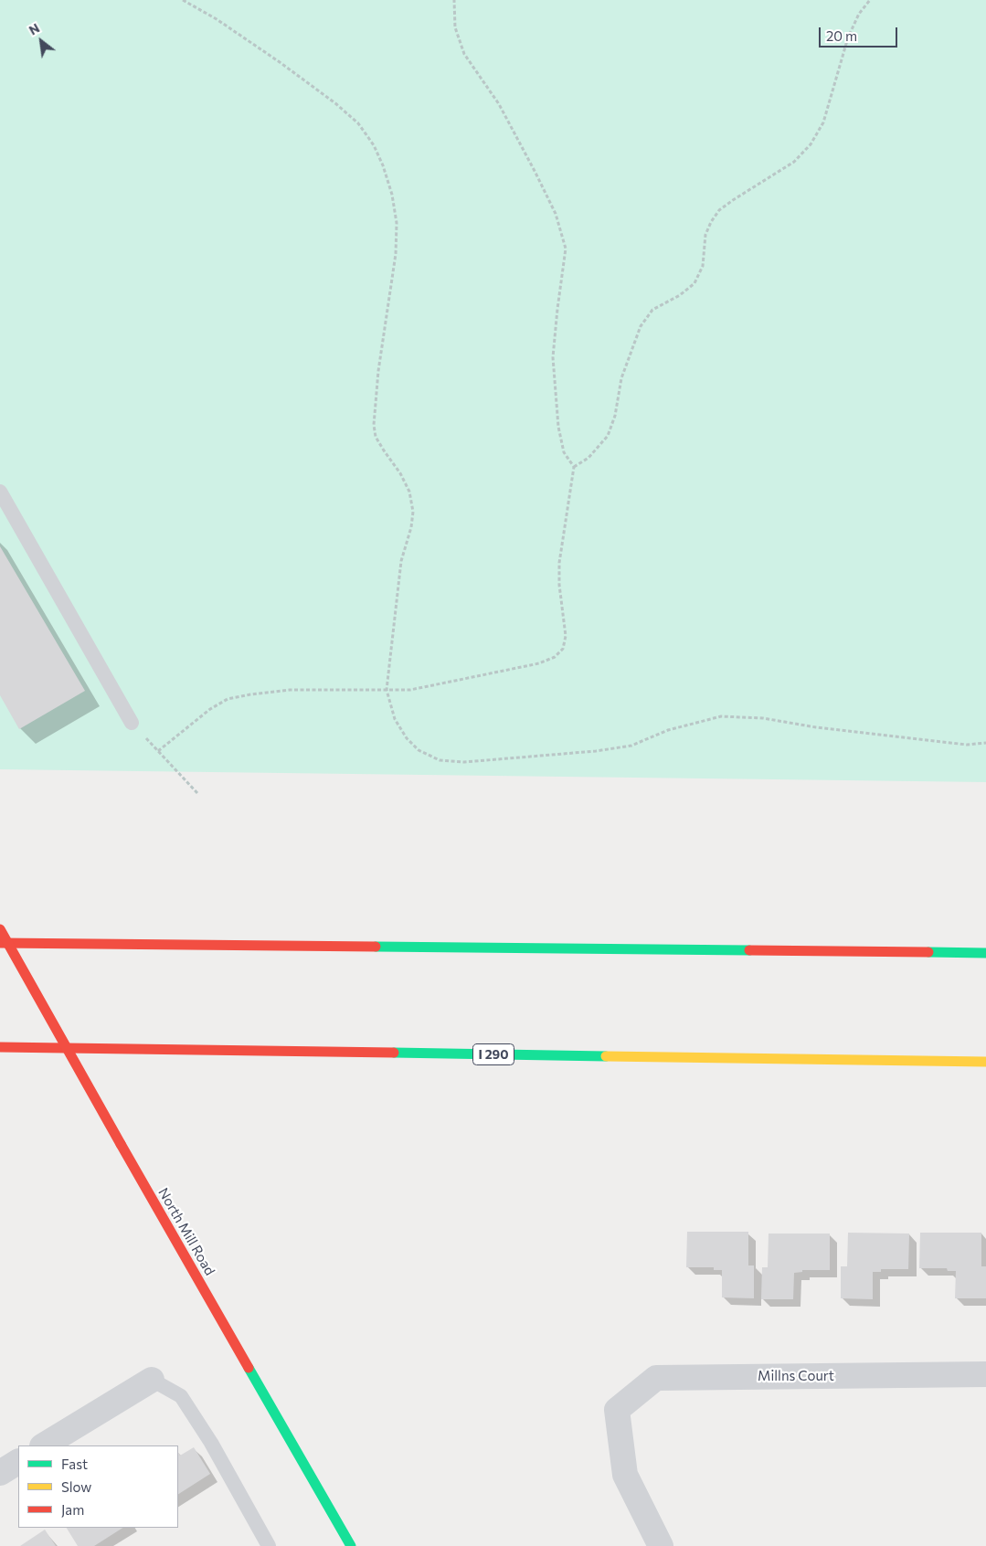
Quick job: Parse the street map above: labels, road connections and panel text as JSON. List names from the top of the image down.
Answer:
{
  "streets": {
    "main road": ["I 290", "North Mill Road"],
    "street": ["Millns Court"]
  },
  "legend": ["Fast", "Slow", "Jam"],
  "scale_bar": "20 m",
  "north": "top left"
}
